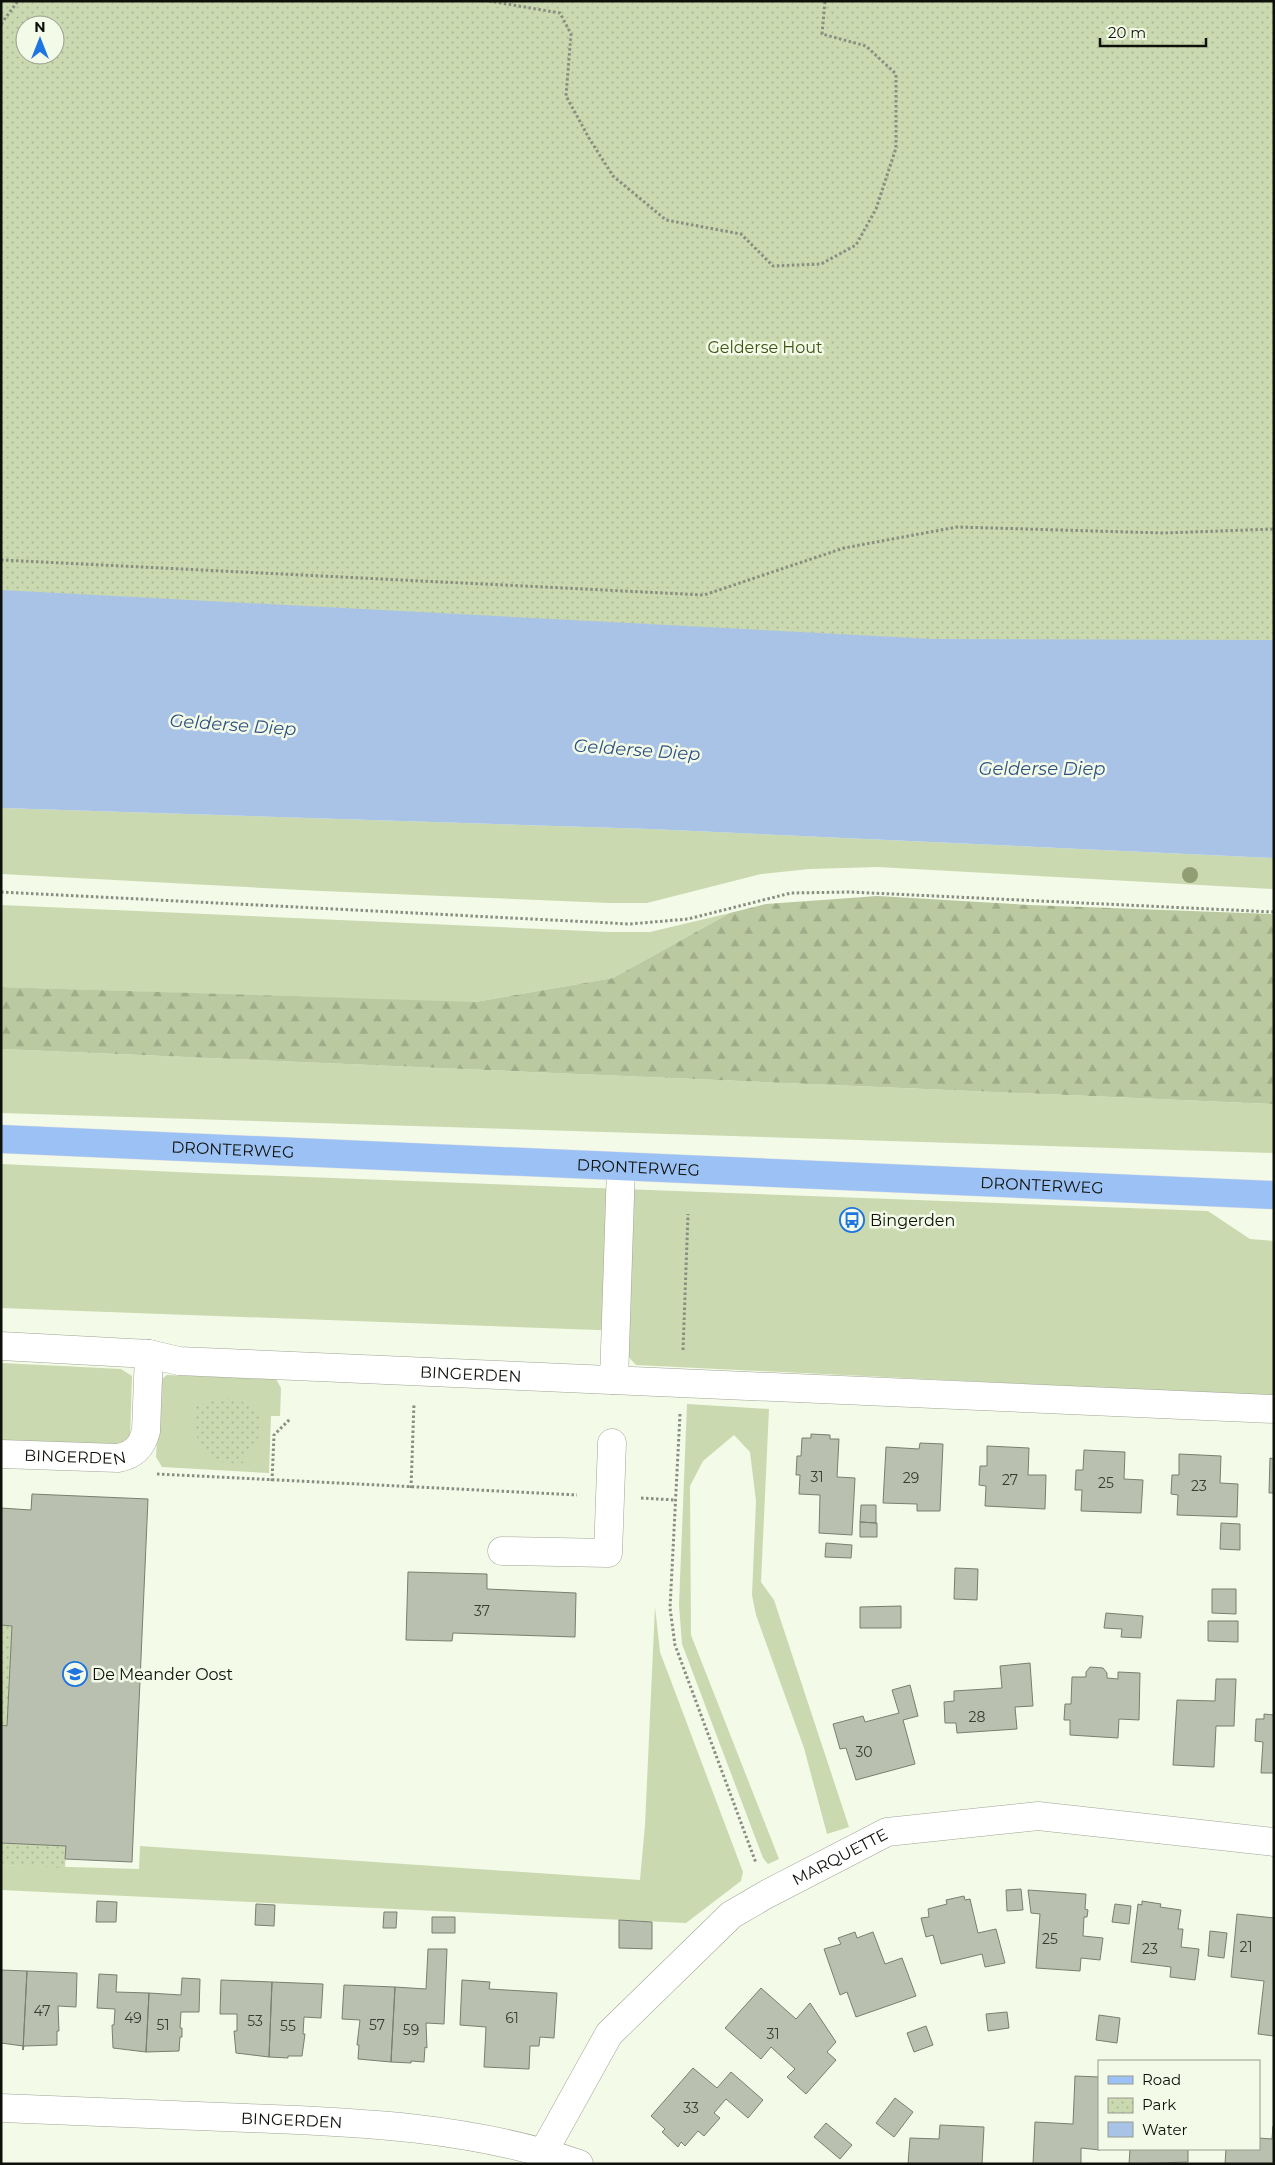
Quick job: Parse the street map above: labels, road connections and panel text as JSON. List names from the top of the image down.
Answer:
{
  "streets": {
    "main road": ["DRONTERWEG"],
    "street": ["BINGERDEN", "MARQUETTE"]
  },
  "crossings": [
    ["BINGERDEN", "MARQUETTE"]
  ],
  "water": ["Gelderse Diep"],
  "parks": ["Gelderse Hout"],
  "places": {
    "bus stop": ["Bingerden"],
    "school or university": ["De Meander Oost"]
  },
  "house_numbers": [
    "31",
    "29",
    "27",
    "25",
    "23",
    "37",
    "28",
    "30",
    "25",
    "21",
    "23",
    "47",
    "49",
    "61",
    "53",
    "51",
    "57",
    "55",
    "59",
    "31",
    "33"
  ],
  "legend": ["Road", "Park", "Water"],
  "scale_bar": "20 m",
  "north": "top"
}
